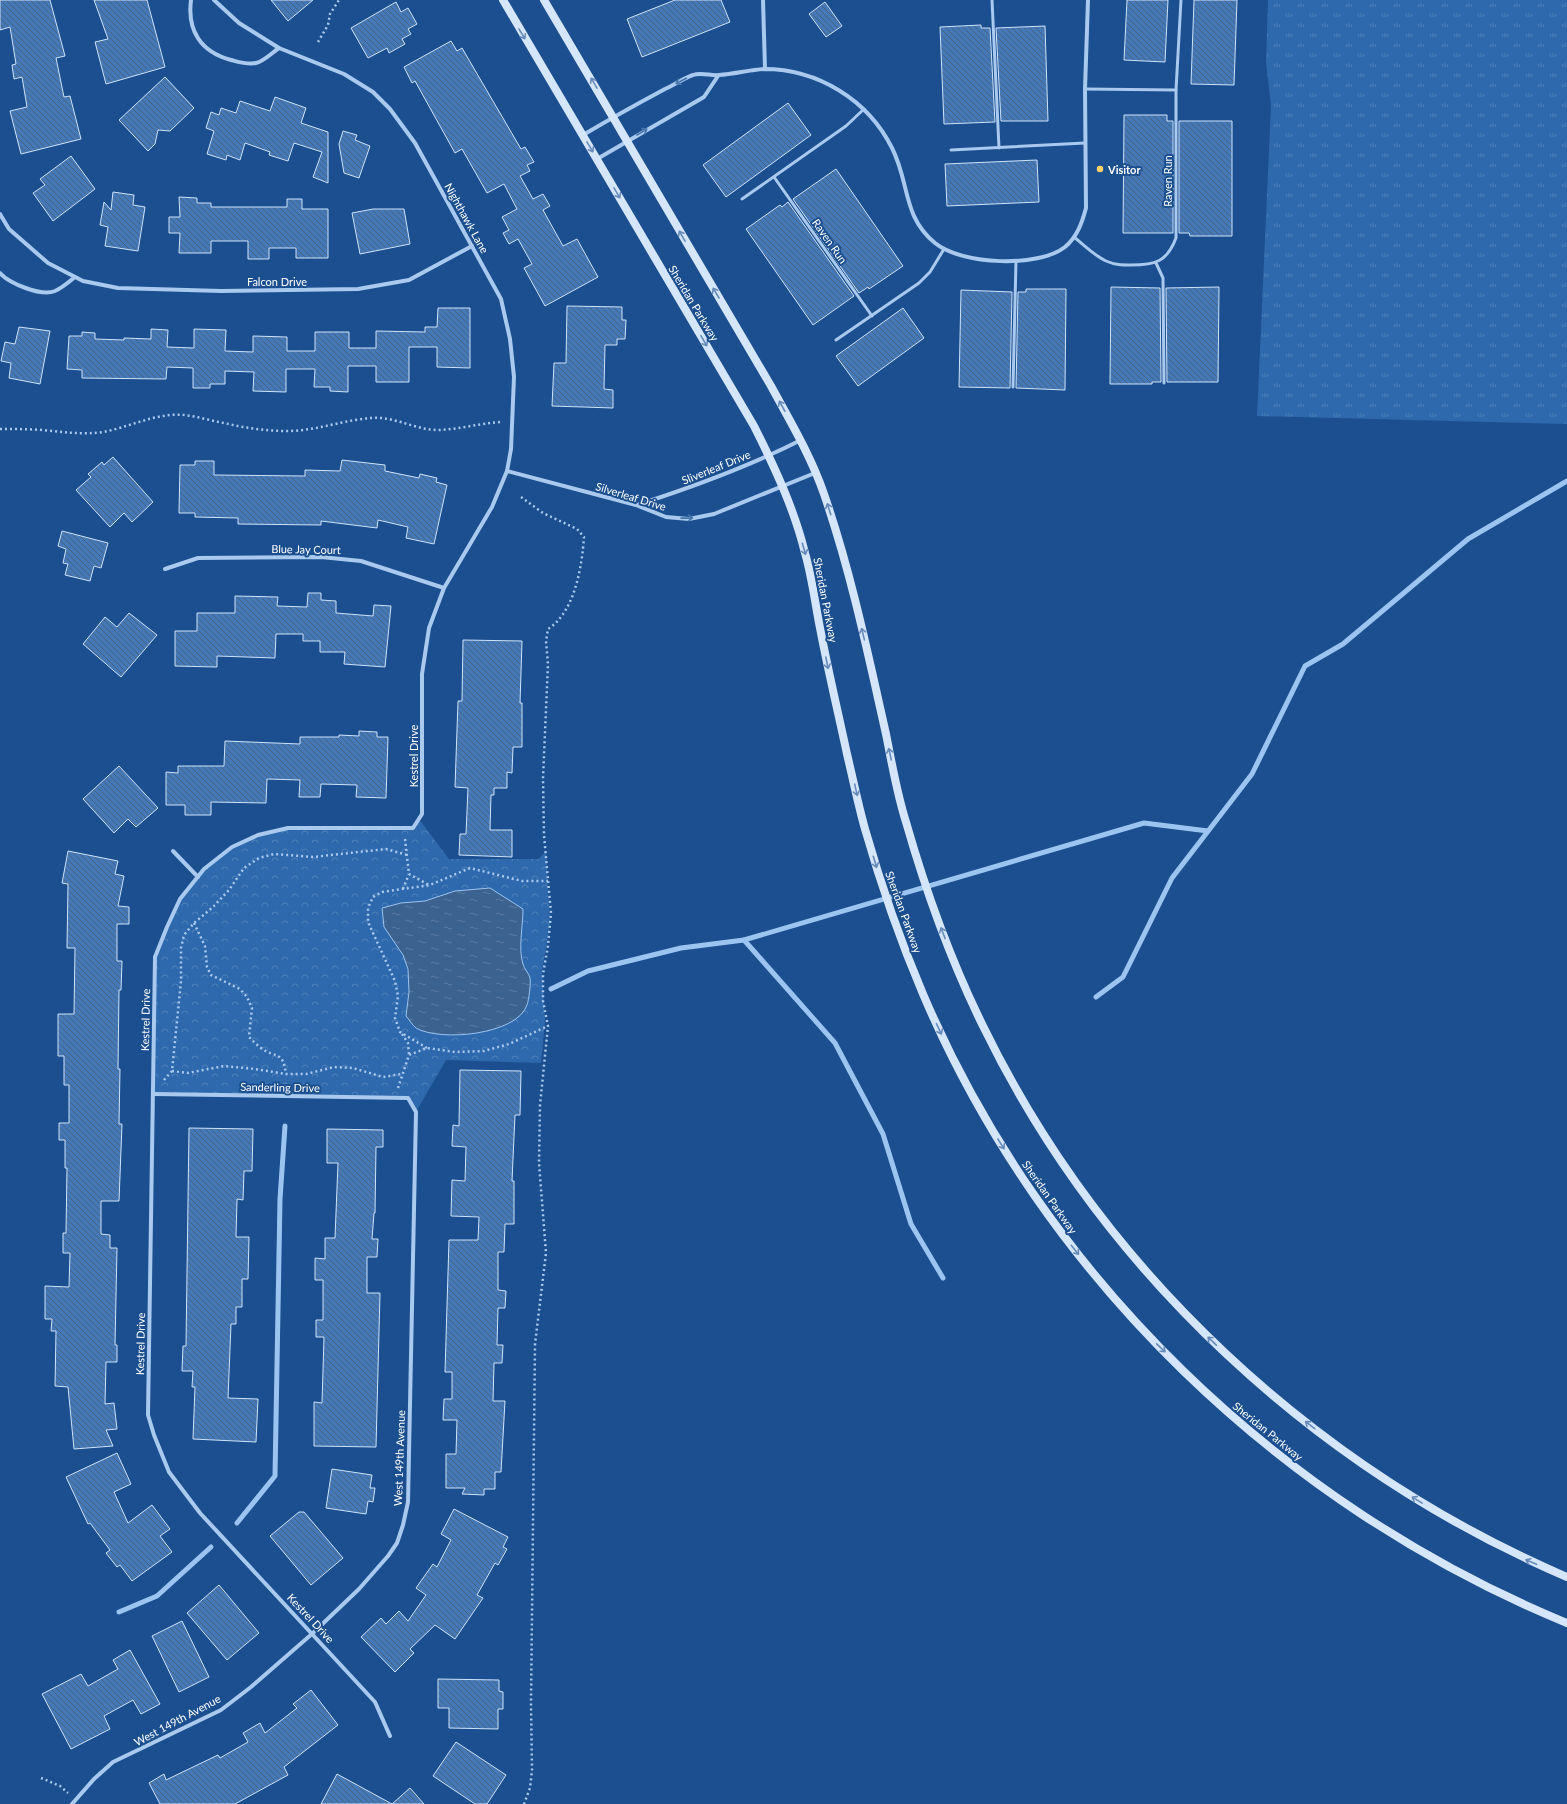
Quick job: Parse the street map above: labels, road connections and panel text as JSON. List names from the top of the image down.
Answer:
{
  "streets": {
    "main road": ["Sheridan Parkway"],
    "street": [
      "Nighthawk Lane",
      "Falcon Drive",
      "Sliverleaf Drive",
      "Silverleaf Drive",
      "Blue Jay Court",
      "Kestrel Drive",
      "Sanderling Drive",
      "West 149th Avenue"
    ],
    "lane": ["Raven Run"]
  },
  "crossings": [
    ["Nighthawk Lane", "Falcon Drive"],
    ["Nighthawk Lane", "Silverleaf Drive"],
    ["Nighthawk Lane", "Kestrel Drive"],
    ["Sheridan Parkway", "Sliverleaf Drive"],
    ["Sheridan Parkway", "Silverleaf Drive"],
    ["Sliverleaf Drive", "Silverleaf Drive"],
    ["Silverleaf Drive", "Kestrel Drive"],
    ["Blue Jay Court", "Kestrel Drive"],
    ["Kestrel Drive", "Sanderling Drive"],
    ["Kestrel Drive", "West 149th Avenue"],
    ["Sanderling Drive", "West 149th Avenue"]
  ],
  "one_way": ["Silverleaf Drive"],
  "places": ["Visitor"]
}
